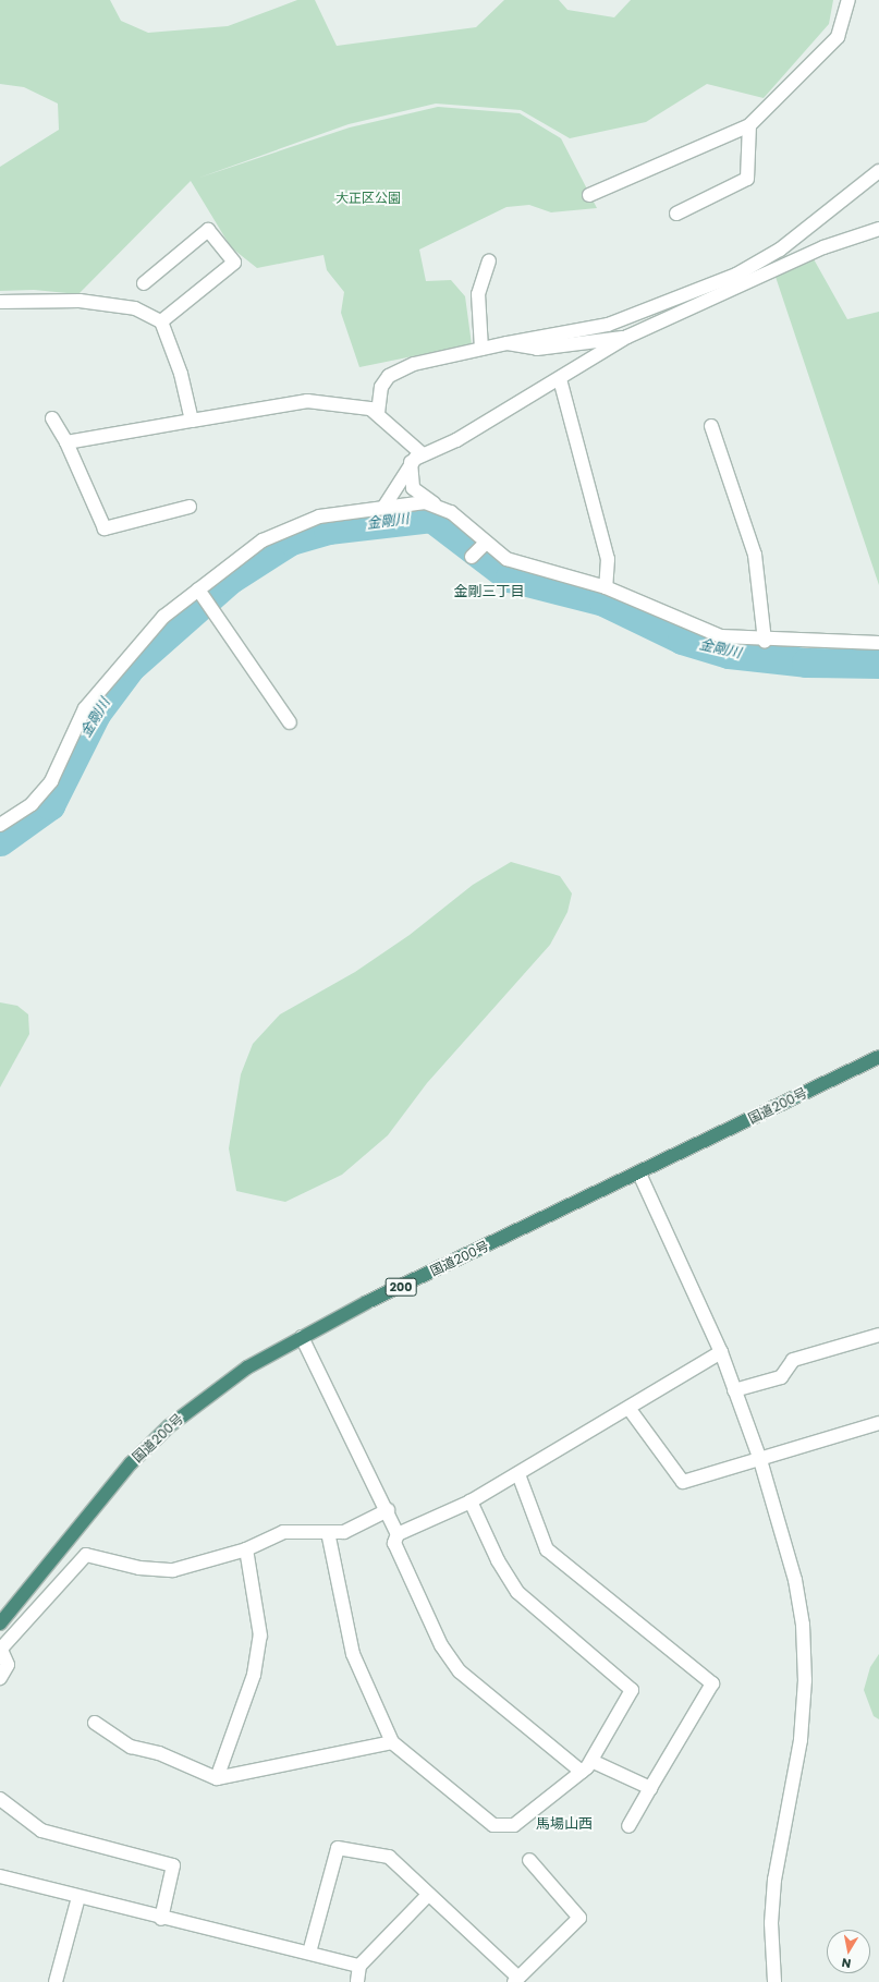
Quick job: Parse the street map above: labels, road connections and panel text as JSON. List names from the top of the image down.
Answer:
{
  "streets": {
    "highway": ["国道200号", "200"]
  },
  "districts": ["金剛三丁目", "馬場山西"],
  "water": ["金剛川"],
  "parks": ["大正区公園"],
  "north": "bottom"
}
